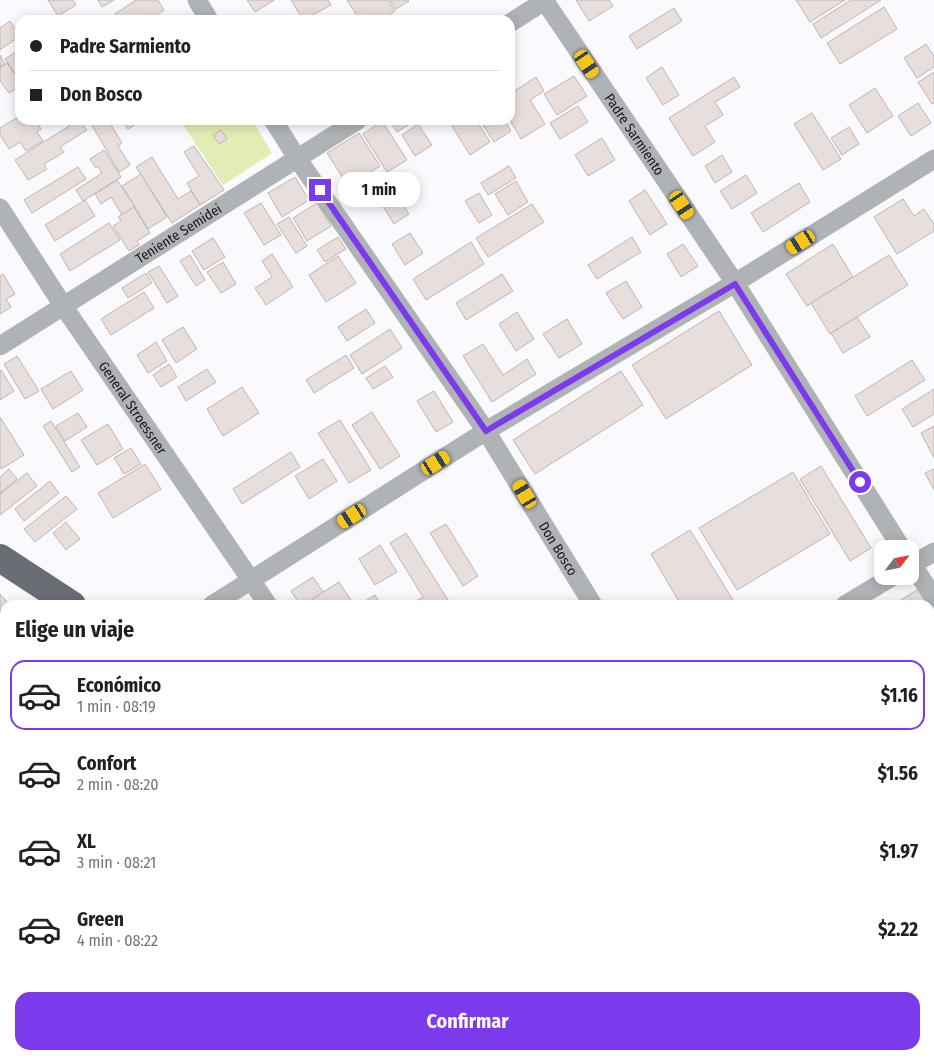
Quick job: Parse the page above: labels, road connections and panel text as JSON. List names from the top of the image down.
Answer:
{
  "streets": {
    "street": [
      "Padre Sarmiento",
      "Teniente Semidei",
      "General Stroessner",
      "Don Bosco"
    ]
  },
  "crossings": [
    ["Teniente Semidei", "General Stroessner"],
    ["Teniente Semidei", "Don Bosco"]
  ],
  "north": "top right",
  "page": {
    "banner": ["Padre Sarmiento", "Don Bosco"],
    "bubble": "1 min",
    "heading": "Elige un viaje",
    "list": [
      {
        "name": "Económico",
        "note": "1 min · 08:19",
        "value": "$1.16"
      },
      {
        "name": "Confort",
        "note": "2 min · 08:20",
        "value": "$1.56"
      },
      {
        "name": "XL",
        "note": "3 min · 08:21",
        "value": "$1.97"
      },
      {
        "name": "Green",
        "note": "4 min · 08:22",
        "value": "$2.22"
      }
    ],
    "buttons": "Confirmar"
  }
}
